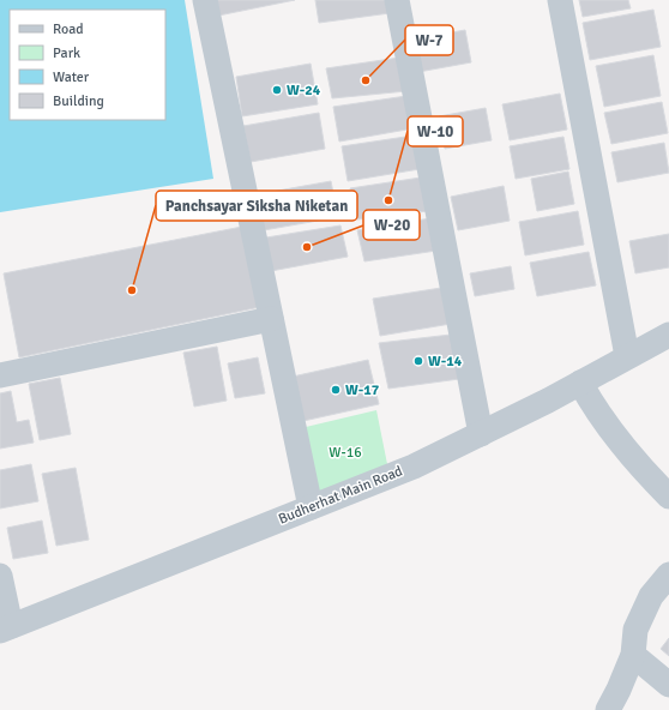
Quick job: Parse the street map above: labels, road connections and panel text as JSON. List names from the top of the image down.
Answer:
{
  "streets": {
    "street": ["Budherhat Main Road"]
  },
  "parks": ["W-16"],
  "places": [
    "W-7",
    "W-24",
    "W-10",
    "W-20",
    "Panchsayar Siksha Niketan",
    "W-14",
    "W-17"
  ],
  "legend": [
    "Road",
    "Park",
    "Water",
    "Building"
  ]
}
